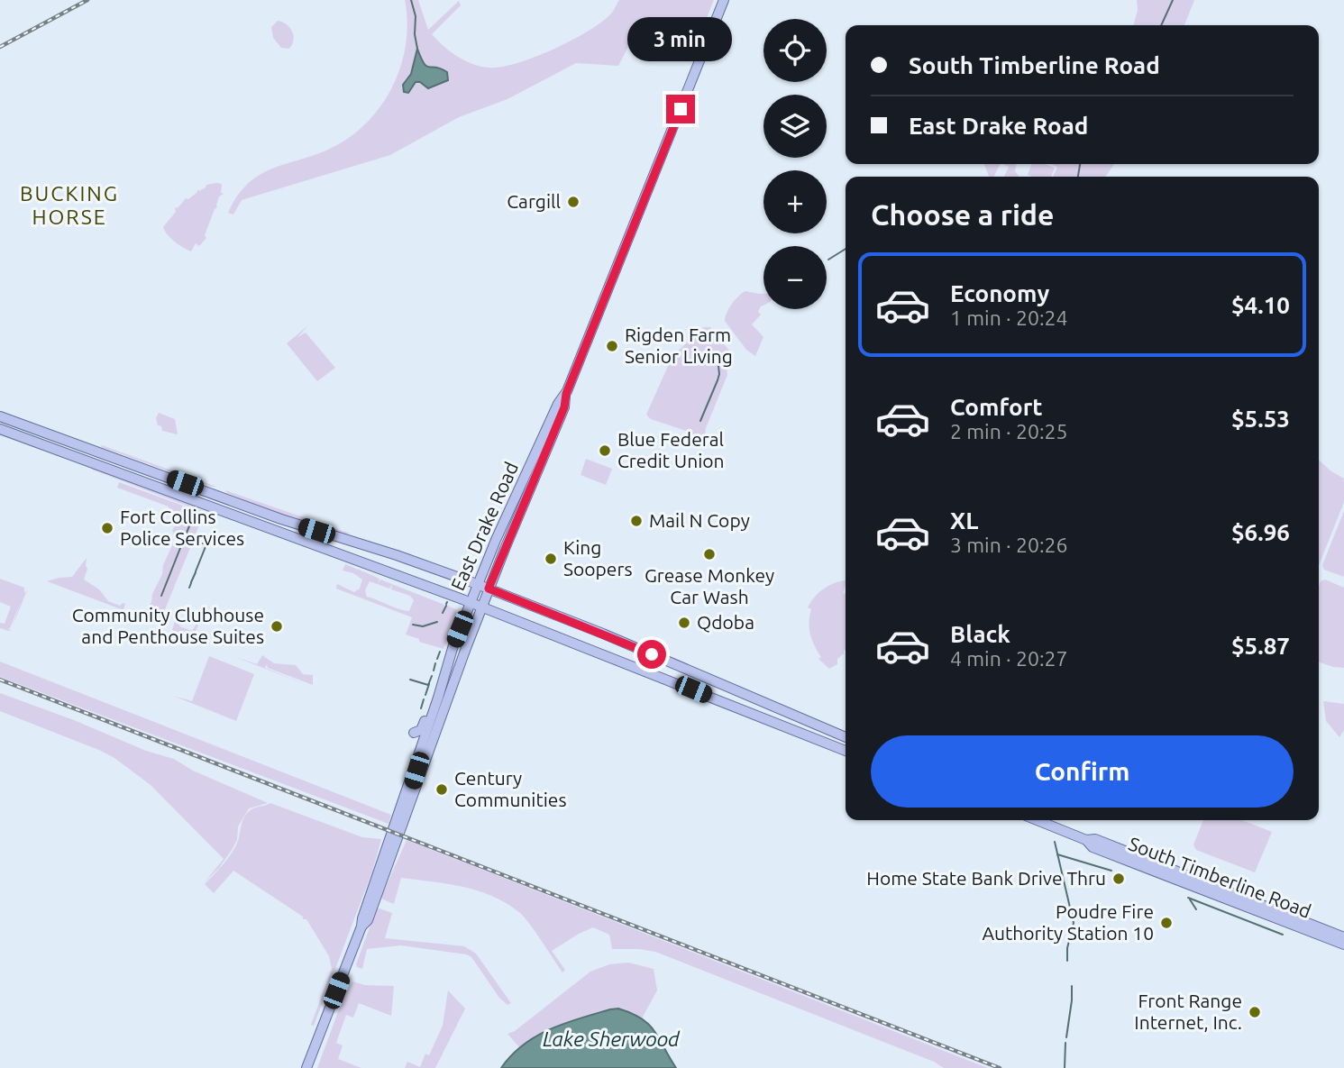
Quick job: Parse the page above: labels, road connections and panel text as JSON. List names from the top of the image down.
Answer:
{
  "streets": {
    "main road": ["East Drake Road", "South Timberline Road"]
  },
  "districts": ["BUCKING HORSE"],
  "water": ["Lake Sherwood"],
  "places": [
    "Cargill",
    "Rigden Farm Senior Living",
    "Blue Federal Credit Union",
    "Mail N Copy",
    "Fort Collins Police Services",
    "Grease Monkey Car Wash",
    "King Soopers",
    "Qdoba",
    "Community Clubhouse and Penthouse Suites",
    "Century Communities",
    "Home State Bank Drive Thru",
    "Poudre Fire Authority Station 10",
    "Front Range Internet, Inc."
  ],
  "page": {
    "bubble": "3 min",
    "map_buttons": ["+", "−"],
    "banner": ["South Timberline Road", "East Drake Road"],
    "heading": "Choose a ride",
    "list": [
      {
        "name": "Economy",
        "note": "1 min · 20:24",
        "value": "$4.10"
      },
      {
        "name": "Comfort",
        "note": "2 min · 20:25",
        "value": "$5.53"
      },
      {
        "name": "XL",
        "note": "3 min · 20:26",
        "value": "$6.96"
      },
      {
        "name": "Black",
        "note": "4 min · 20:27",
        "value": "$5.87"
      }
    ],
    "buttons": "Confirm"
  }
}
